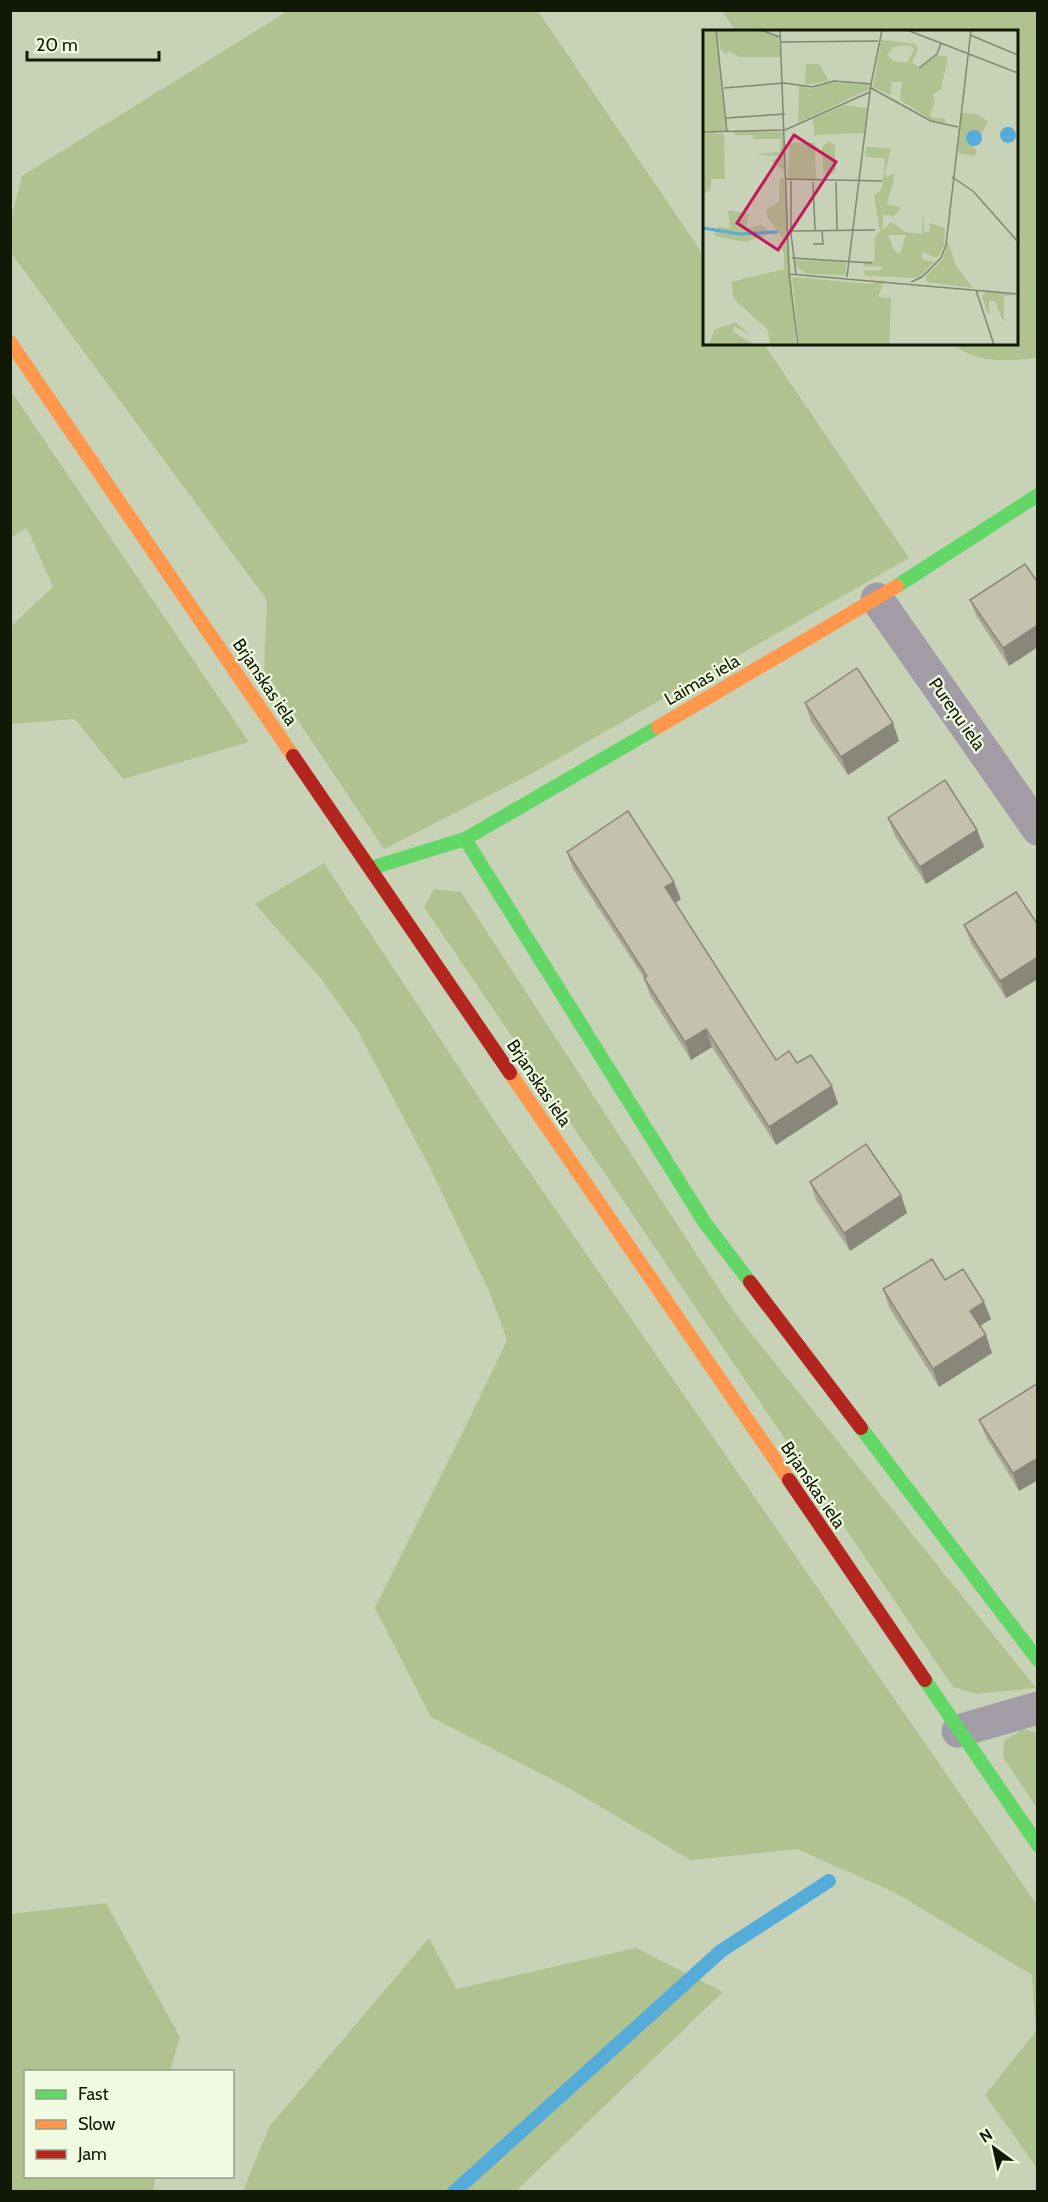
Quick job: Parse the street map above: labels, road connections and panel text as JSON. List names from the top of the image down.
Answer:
{
  "streets": {
    "main road": ["Laimas iela", "Brjanskas iela"],
    "street": ["Pureņu iela"]
  },
  "crossings": [
    ["Laimas iela", "Brjanskas iela"],
    ["Laimas iela", "Pureņu iela"]
  ],
  "legend": ["Fast", "Slow", "Jam"],
  "scale_bar": "20 m",
  "north": "top left"
}
